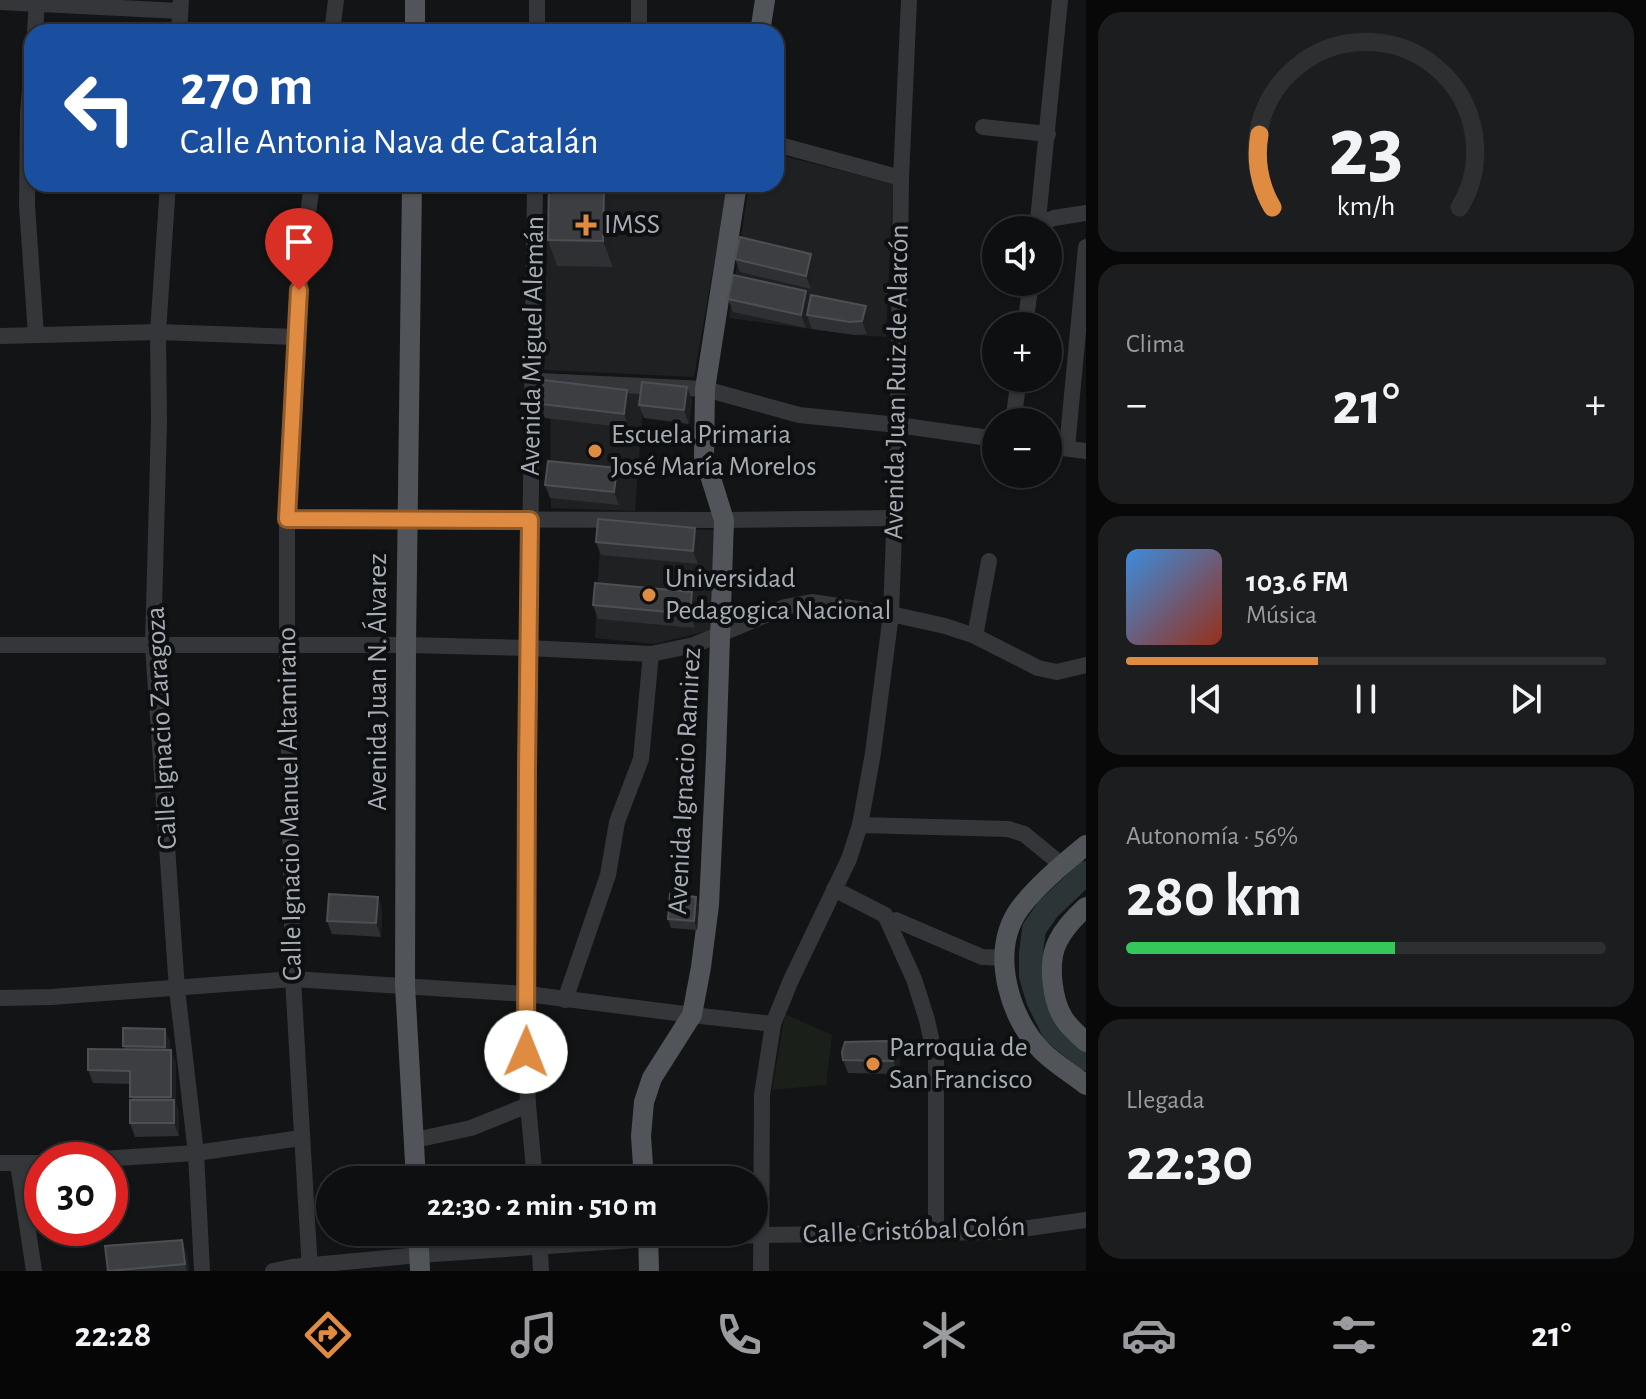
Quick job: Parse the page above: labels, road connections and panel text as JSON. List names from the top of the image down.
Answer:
{
  "streets": {
    "main road": ["Avenida Juan N. Álvarez", "Avenida Ignacio Ramirez"],
    "street": [
      "Avenida Miguel Alemán",
      "Avenida Juan Ruiz de Alarcón",
      "Calle Ignacio Zaragoza",
      "Calle Ignacio Manuel Altamirano",
      "Calle Cristóbal Colón"
    ]
  },
  "crossings": [
    ["Calle Ignacio Manuel Altamirano", "Calle Cristóbal Colón"]
  ],
  "places": {
    "health": ["IMSS"],
    "other": ["Escuela Primaria José María Morelos", "Universidad Pedagogica Nacional", "Parroquia de San Francisco"]
  },
  "page": {
    "turn": ["270 m", "Calle Antonia Nava de Catalán"],
    "map_buttons": ["+", "−"],
    "tile": [
      "Clima",
      ["Autonomía · 56%", "280 km"],
      ["Llegada", "22:30"]
    ],
    "heat": ["−", "21°", "+"],
    "song": ["103.6 FM", "Música"],
    "limit": "30",
    "trip": "22:30 · 2 min · 510 m",
    "tabs": ["22:28", "21°"],
    "gauge": ["23", "km/h"]
  }
}
